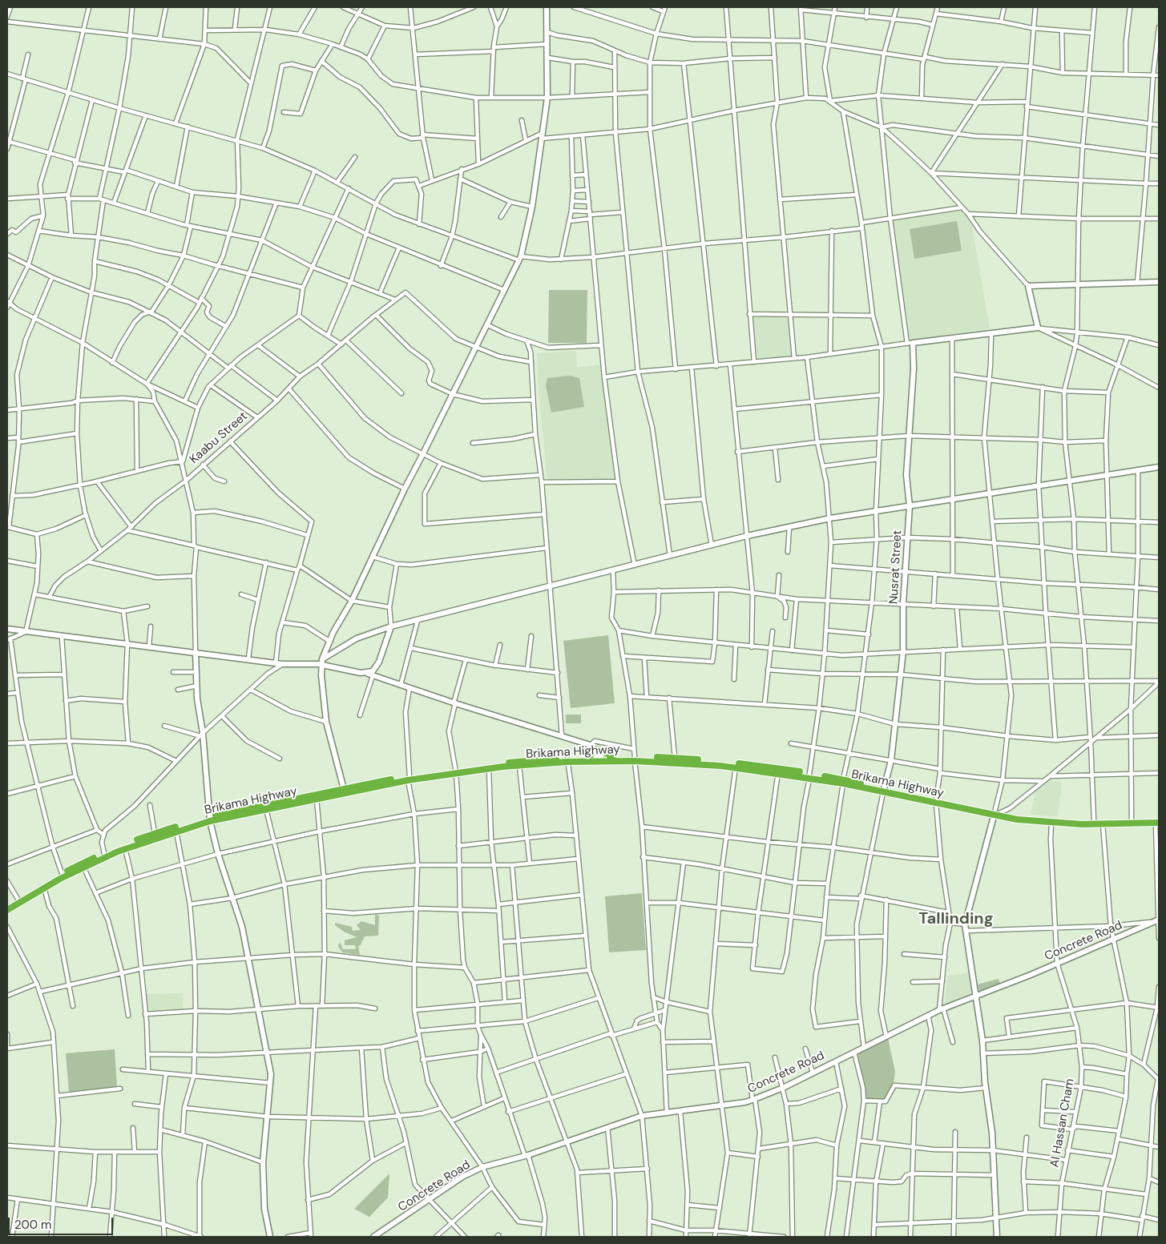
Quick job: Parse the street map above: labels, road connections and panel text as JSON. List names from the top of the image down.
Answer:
{
  "streets": {
    "highway": ["Brikama Highway"],
    "street": [
      "Kaabu Street",
      "Nusrat Street",
      "Concrete Road",
      "Al Hassan Cham"
    ]
  },
  "crossings": [
    ["Nusrat Street", "Brikama Highway"],
    ["Brikama Highway", "Al Hassan Cham"],
    ["Concrete Road", "Al Hassan Cham"]
  ],
  "districts": ["Tallinding"],
  "scale_bar": "200 m"
}
